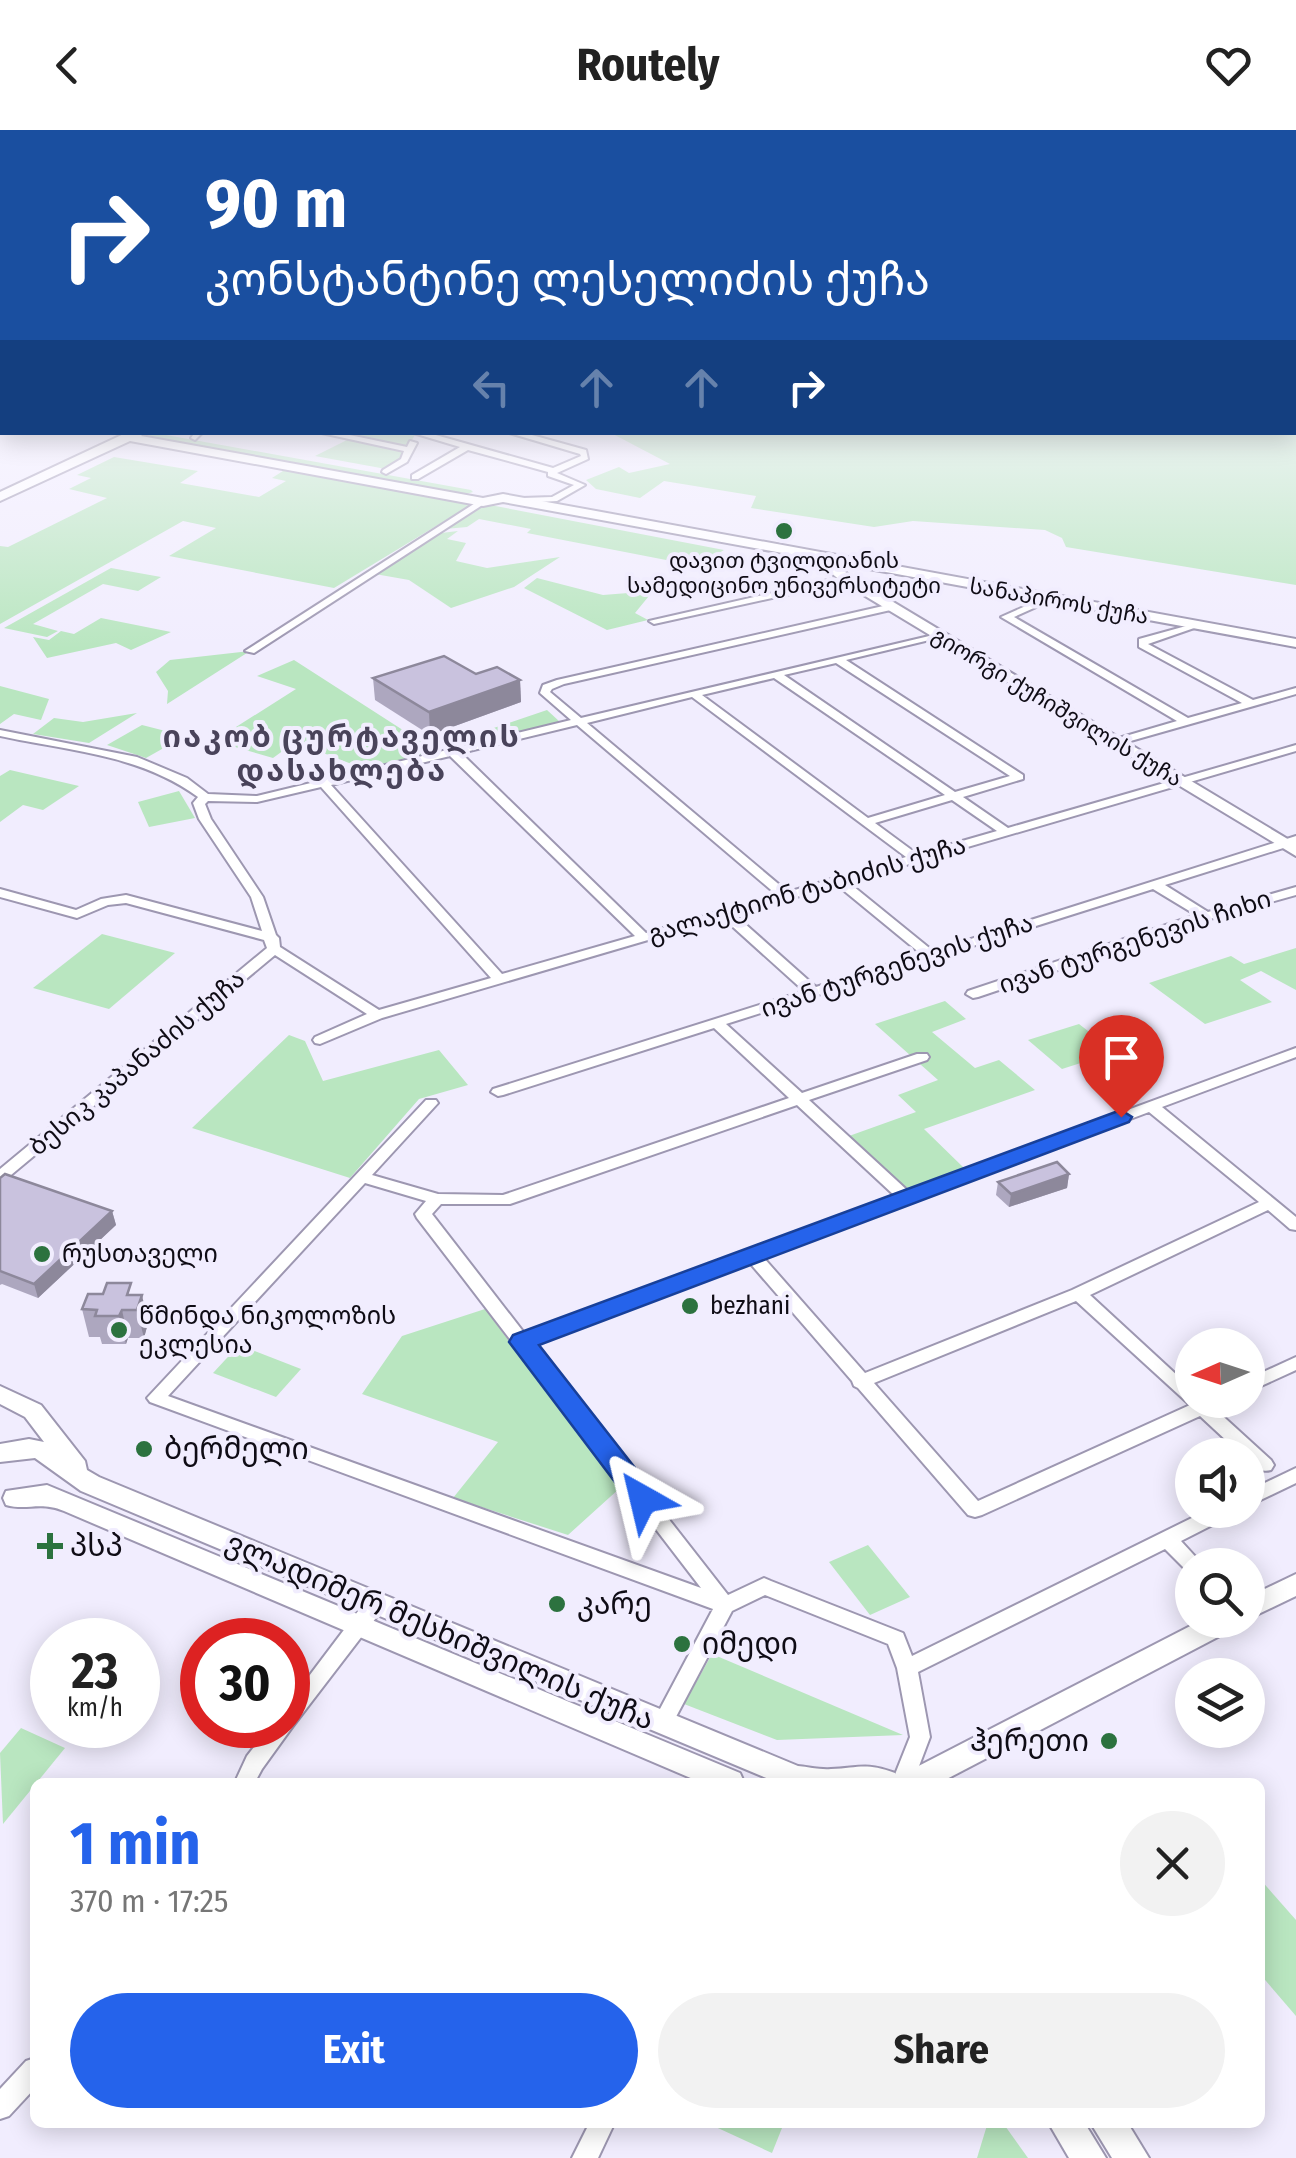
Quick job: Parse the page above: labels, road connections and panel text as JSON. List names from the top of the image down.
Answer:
{
  "streets": {
    "main road": ["სანაპიროს ქუჩა"],
    "street": [
      "გიორგი ქუჩიშვილის ქუჩა",
      "გალაქტიონ ტაბიძის ქუჩა",
      "ივან ტურგენევის ჩიხი",
      "ივან ტურგენევის ქუჩა",
      "ბესიკ კაპანაძის ქუჩა",
      "ვლადიმერ მესხიშვილის ქუჩა"
    ]
  },
  "crossings": [
    ["სანაპიროს ქუჩა", "გიორგი ქუჩიშვილის ქუჩა"],
    ["გიორგი ქუჩიშვილის ქუჩა", "გალაქტიონ ტაბიძის ქუჩა"],
    ["გიორგი ქუჩიშვილის ქუჩა", "ივან ტურგენევის ქუჩა"]
  ],
  "districts": ["იაკობ ცურტაველის დასახლება"],
  "places": {
    "other": [
      "დავით ტვილდიანის სამედიცინო უნივერსიტეტი",
      "რუსთაველი",
      "bezhani",
      "წმინდა ნიკოლოზის ეკლესია",
      "ბერმელი",
      "კარე",
      "იმედი",
      "ჰერეთი"
    ],
    "health": ["პსპ"]
  },
  "north": "left",
  "page": {
    "header": "Routely",
    "turn": ["90 m", "კონსტანტინე ლესელიძის ქუჩა"],
    "speed": "23 km/h",
    "limit": "30",
    "heading": ["1 min", "370 m · 17:25"],
    "buttons": ["Exit", "Share"]
  }
}
